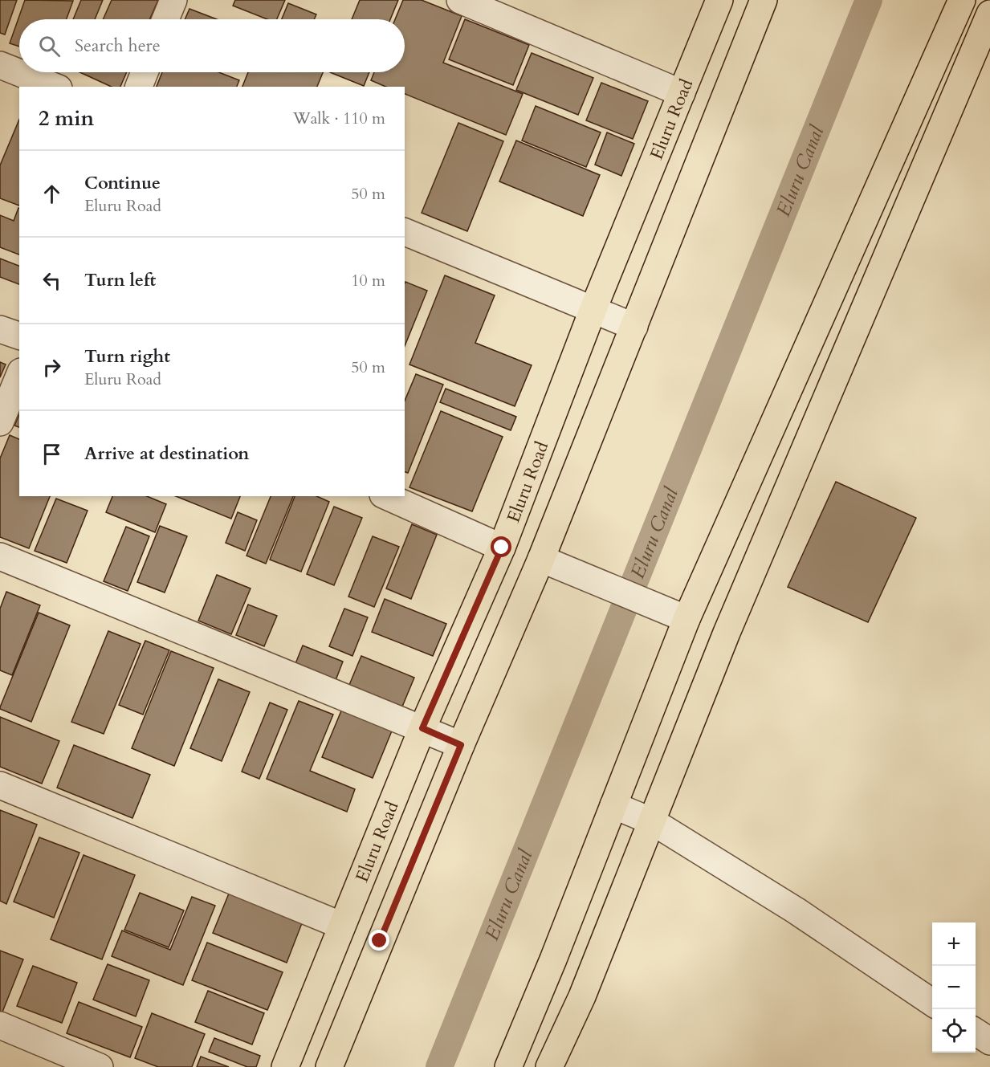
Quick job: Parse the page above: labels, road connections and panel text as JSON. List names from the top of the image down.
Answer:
{
  "streets": {
    "main road": ["Eluru Road"]
  },
  "water": ["Eluru Canal"],
  "page": {
    "search": "Search here",
    "heading": ["2 min", "Walk · 110 m"],
    "list": [
      ["Continue", "Eluru Road", "50 m"],
      ["Turn left", "10 m"],
      ["Turn right", "Eluru Road", "50 m"],
      "Arrive at destination"
    ],
    "map_buttons": ["+", "−"]
  }
}
